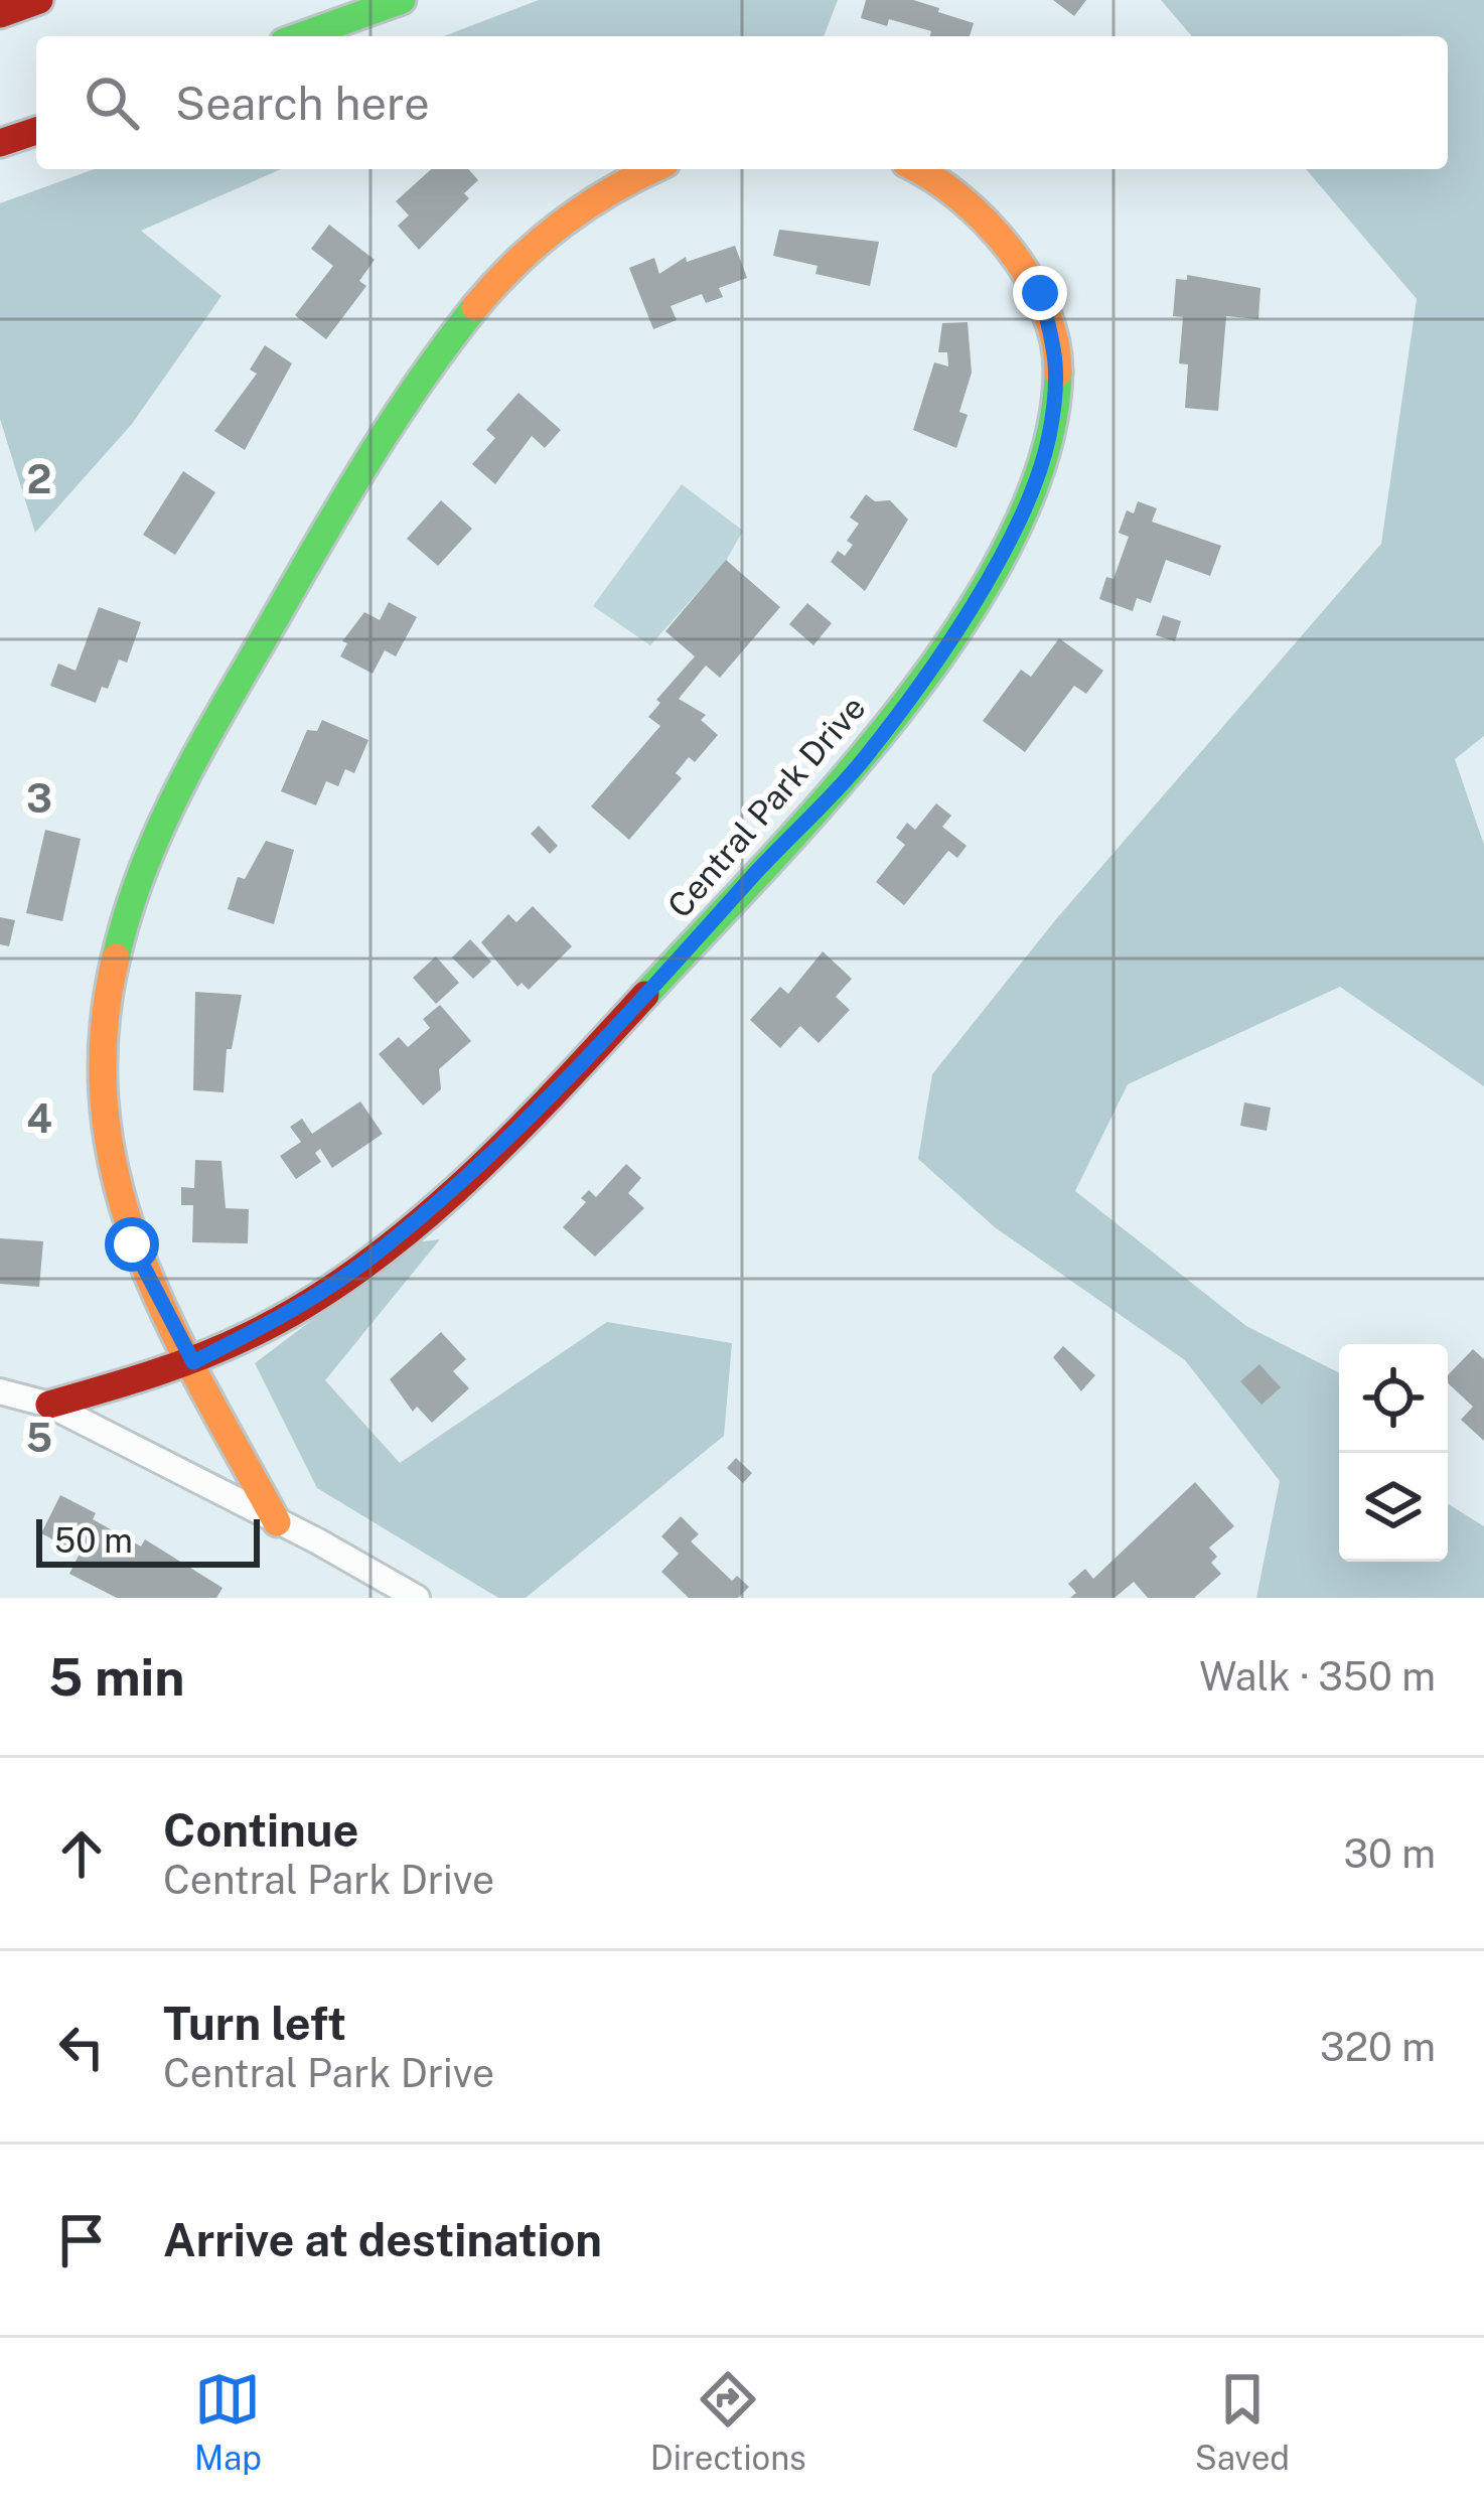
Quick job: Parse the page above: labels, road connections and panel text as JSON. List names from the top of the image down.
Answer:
{
  "streets": {
    "main road": ["Central Park Drive"]
  },
  "scale_bar": "50 m",
  "page": {
    "search": "Search here",
    "scale": "50 m",
    "heading": ["5 min", "Walk · 350 m"],
    "list": [
      ["Continue", "Central Park Drive", "30 m"],
      ["Turn left", "Central Park Drive", "320 m"],
      "Arrive at destination"
    ],
    "nav": ["Map", "Directions", "Saved"]
  },
  "grid": {
    "rows": [
      "2",
      "3",
      "4",
      "5"
    ]
  }
}
